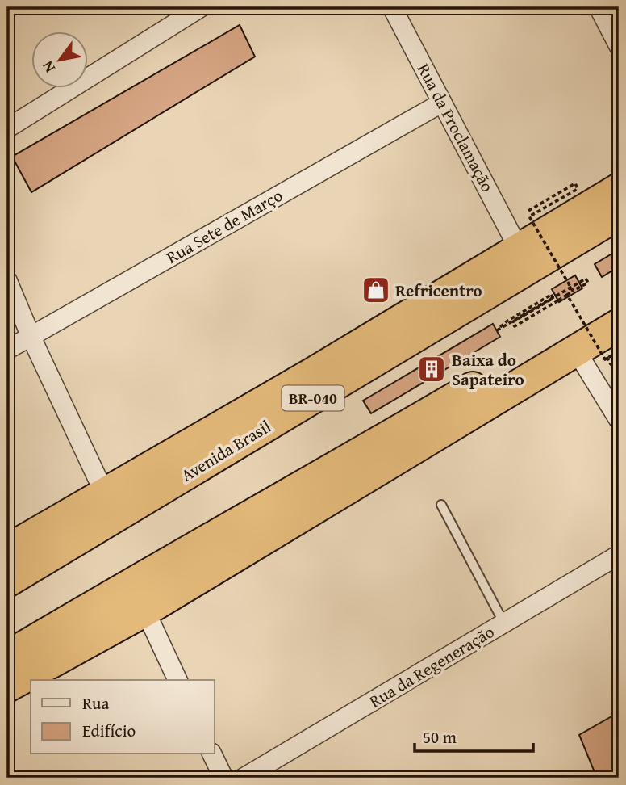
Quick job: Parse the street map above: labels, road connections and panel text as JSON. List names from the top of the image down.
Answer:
{
  "streets": {
    "highway": ["BR-040", "Avenida Brasil"],
    "street": ["Rua da Proclamação", "Rua Sete de Março", "Rua da Regeneração"]
  },
  "crossings": [
    ["Rua da Proclamação", "Rua Sete de Março"],
    ["Rua da Proclamação", "Avenida Brasil"]
  ],
  "places": {
    "shop": ["Refricentro"],
    "building": ["Baixa do Sapateiro"]
  },
  "legend": ["Rua", "Edifício"],
  "scale_bar": "50 m",
  "north": "bottom left"
}
